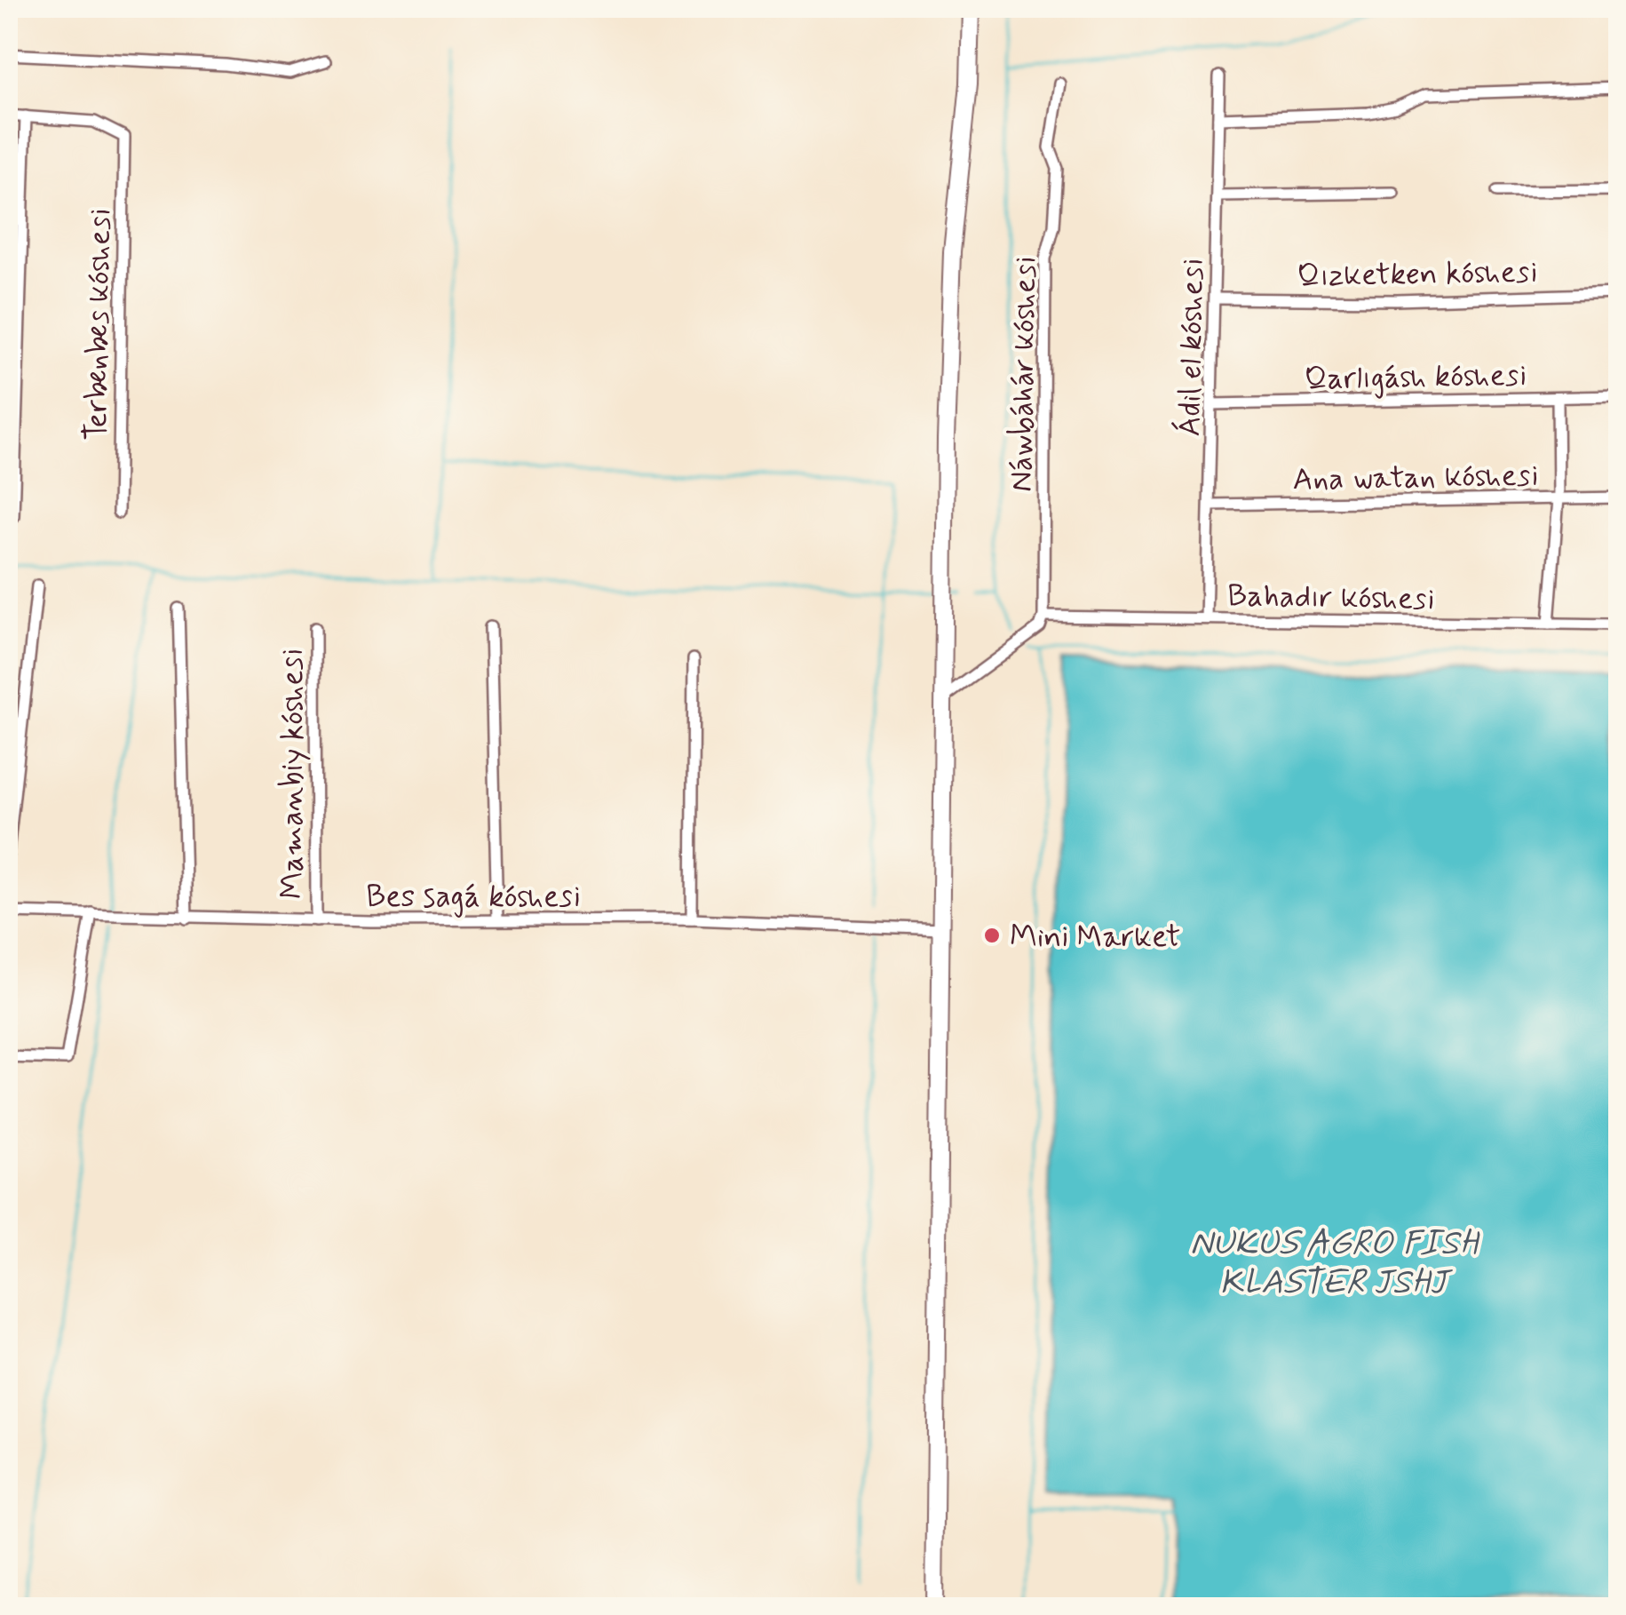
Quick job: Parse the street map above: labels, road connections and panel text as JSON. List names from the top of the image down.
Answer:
{
  "streets": {
    "street": [
      "Qızketken kóshesi",
      "Terbenbes kóshesi",
      "Ádil el kóshesi",
      "Náwbáhár kóshesi",
      "Qarlıǵash kóshesi",
      "Ana watan kóshesi",
      "Bahadır kóshesi",
      "Mamanbiy kóshesi",
      "Bes saǵa kóshesi"
    ]
  },
  "crossings": [
    ["Qızketken kóshesi", "Ádil el kóshesi"],
    ["Ádil el kóshesi", "Qarlıǵash kóshesi"],
    ["Ádil el kóshesi", "Ana watan kóshesi"],
    ["Ádil el kóshesi", "Bahadır kóshesi"],
    ["Náwbáhár kóshesi", "Bahadır kóshesi"],
    ["Mamanbiy kóshesi", "Bes saǵa kóshesi"]
  ],
  "water": ["NUKUS AGRO FISH KLASTER JSHJ"],
  "places": ["Mini Market"]
}
